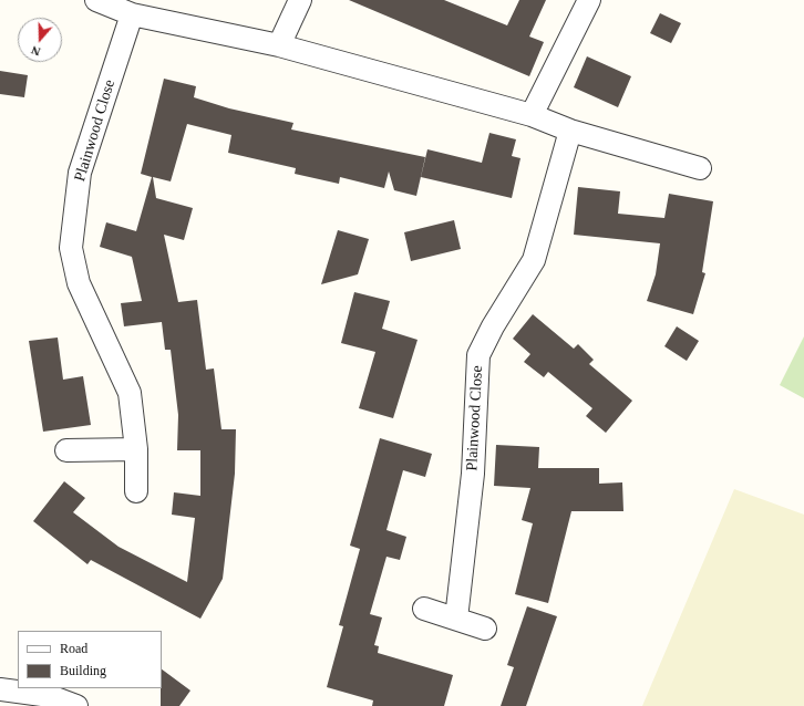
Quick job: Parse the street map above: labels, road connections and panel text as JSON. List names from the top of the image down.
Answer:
{
  "streets": {
    "street": ["Plainwood Close"]
  },
  "legend": ["Road", "Building"],
  "north": "bottom"
}
